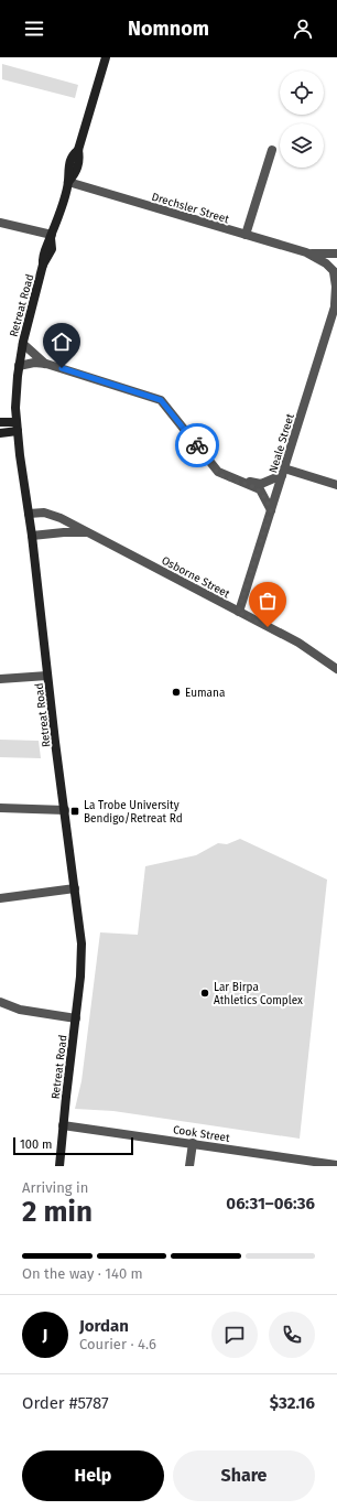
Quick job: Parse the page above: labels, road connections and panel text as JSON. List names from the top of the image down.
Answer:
{
  "streets": {
    "street": [
      "Drechsler Street",
      "Retreat Road",
      "Neale Street",
      "Osborne Street",
      "Cook Street"
    ]
  },
  "crossings": [
    ["Drechsler Street", "Retreat Road"],
    ["Drechsler Street", "Neale Street"],
    ["Retreat Road", "Osborne Street"],
    ["Retreat Road", "Cook Street"],
    ["Neale Street", "Osborne Street"]
  ],
  "places": {
    "other": ["Eumana", "Lar Birpa Athletics Complex"],
    "transit": ["La Trobe University Bendigo/Retreat Rd"]
  },
  "scale_bar": "100 m",
  "page": {
    "header": "Nomnom",
    "scale": "100 m",
    "heading": ["2 min", "Arriving in", "06:31–06:36"],
    "panel": [
      "Jordan",
      "Courier · 4.6",
      "Order #5787",
      "$32.16"
    ],
    "bar": "On the way · 140 m",
    "round": "J",
    "buttons": ["Help", "Share"]
  }
}
